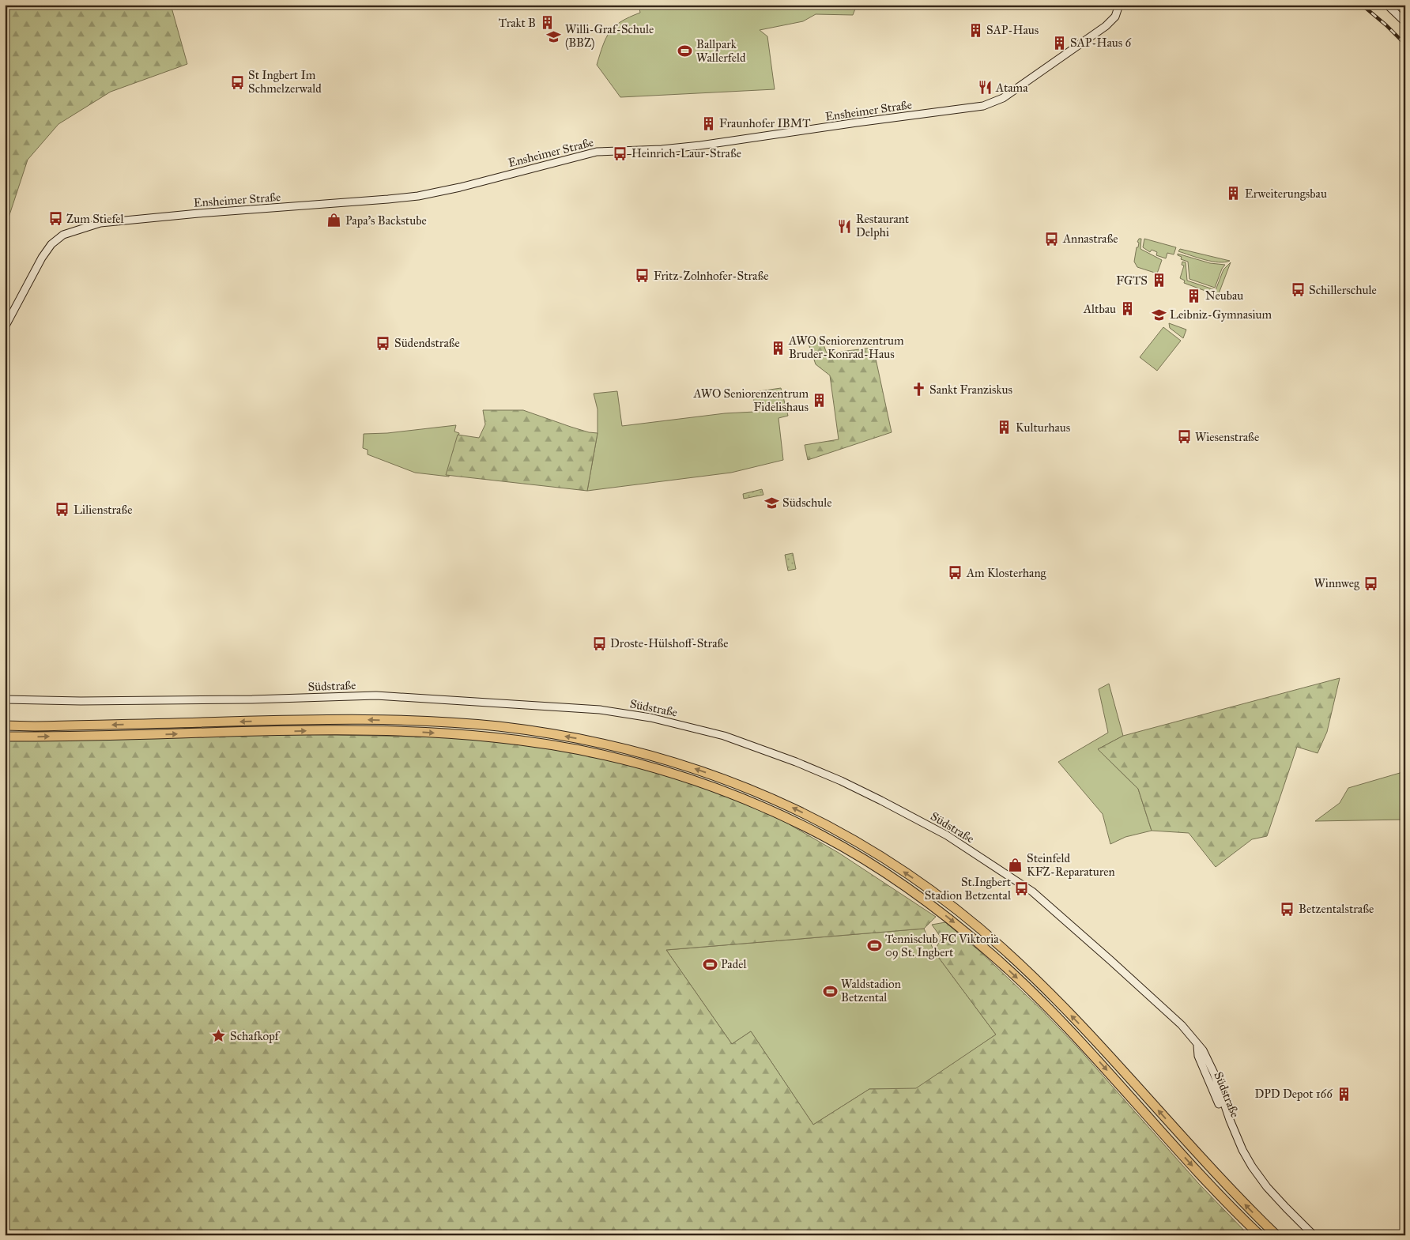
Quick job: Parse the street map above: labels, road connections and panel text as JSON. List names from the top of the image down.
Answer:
{
  "streets": {
    "street": ["Ensheimer Straße", "Südstraße"]
  },
  "places": {
    "building": [
      "Trakt B",
      "SAP-Haus",
      "SAP-Haus 6",
      "Fraunhofer IBMT",
      "Erweiterungsbau",
      "FGTS",
      "Neubau",
      "Altbau",
      "AWO Seniorenzentrum Bruder-Konrad-Haus",
      "AWO Seniorenzentrum Fidelishaus",
      "Kulturhaus",
      "DPD Depot 166"
    ],
    "school or university": ["Willi-Graf-Schule (BBZ)", "Leibniz-Gymnasium", "Südschule"],
    "sports": [
      "Ballpark Wallerfeld",
      "Tennisclub FC Viktoria 09 St. Ingbert",
      "Padel",
      "Waldstadion Betzental"
    ],
    "bus stop": [
      "St Ingbert Im Schmelzerwald",
      "Heinrich-Laur-Straße",
      "Zum Stiefel",
      "Annastraße",
      "Fritz-Zolnhofer-Straße",
      "Schillerschule",
      "Südendstraße",
      "Wiesenstraße",
      "Lilienstraße",
      "Am Klosterhang",
      "Winnweg",
      "Droste-Hülshoff-Straße",
      "St.Ingbert Stadion Betzental",
      "Betzentalstraße"
    ],
    "restaurant": ["Atama", "Restaurant Delphi"],
    "shop": ["Papa's Backstube", "Steinfeld KFZ-Reparaturen"],
    "church": ["Sankt Franziskus"],
    "place": ["Schafkopf"]
  }
}
